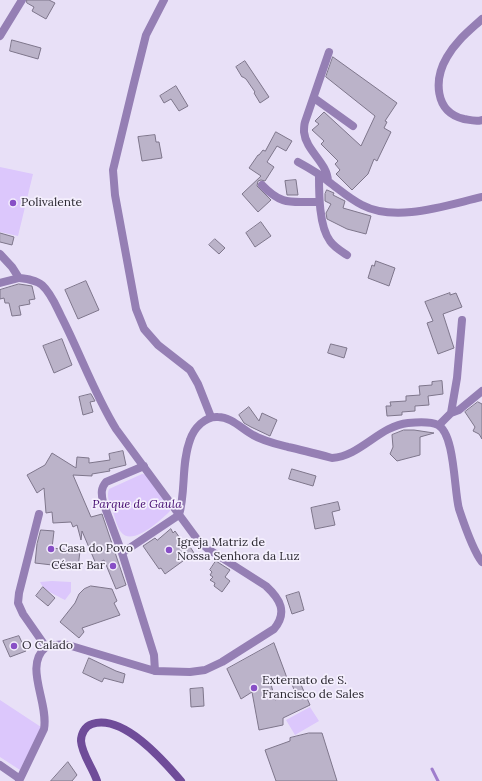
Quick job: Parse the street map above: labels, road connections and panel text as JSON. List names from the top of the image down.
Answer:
{
  "parks": ["Parque de Gaula"],
  "places": [
    "Polivalente",
    "Casa do Povo",
    "Igreja Matriz de Nossa Senhora da Luz",
    "César Bar",
    "O Calado",
    "Externato de S. Francisco de Sales"
  ]
}
